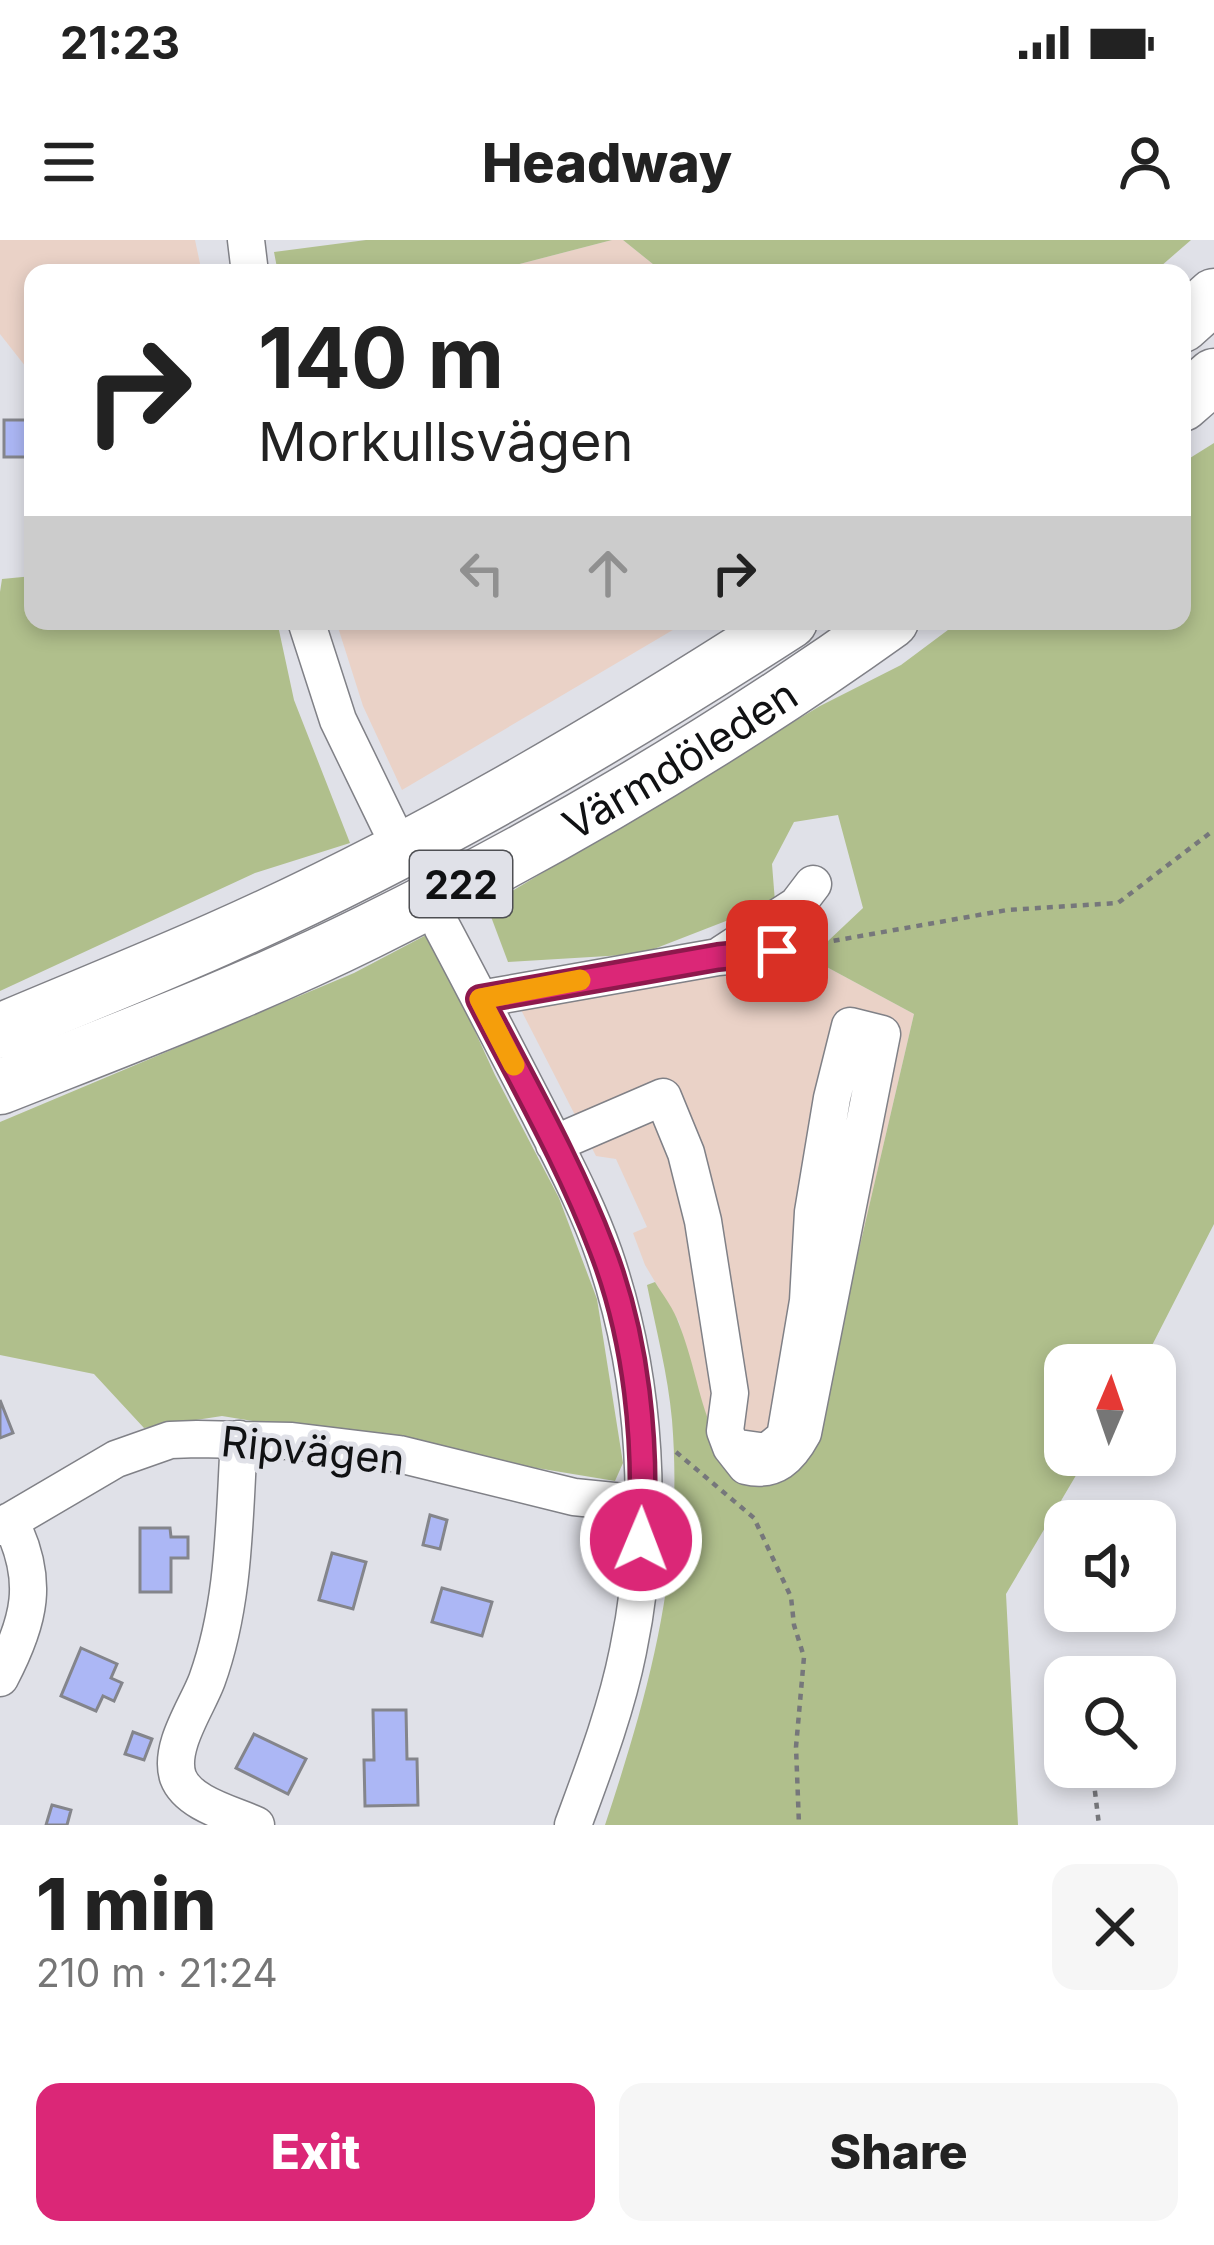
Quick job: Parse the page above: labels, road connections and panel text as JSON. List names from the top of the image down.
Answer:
{
  "streets": {
    "highway": ["Värmdöleden", "222"],
    "street": ["Ripvägen"]
  },
  "north": "top",
  "page": {
    "status": "21:23",
    "header": "Headway",
    "turn": ["140 m", "Morkullsvägen"],
    "heading": ["1 min", "210 m · 21:24"],
    "buttons": ["Exit", "Share"]
  }
}
